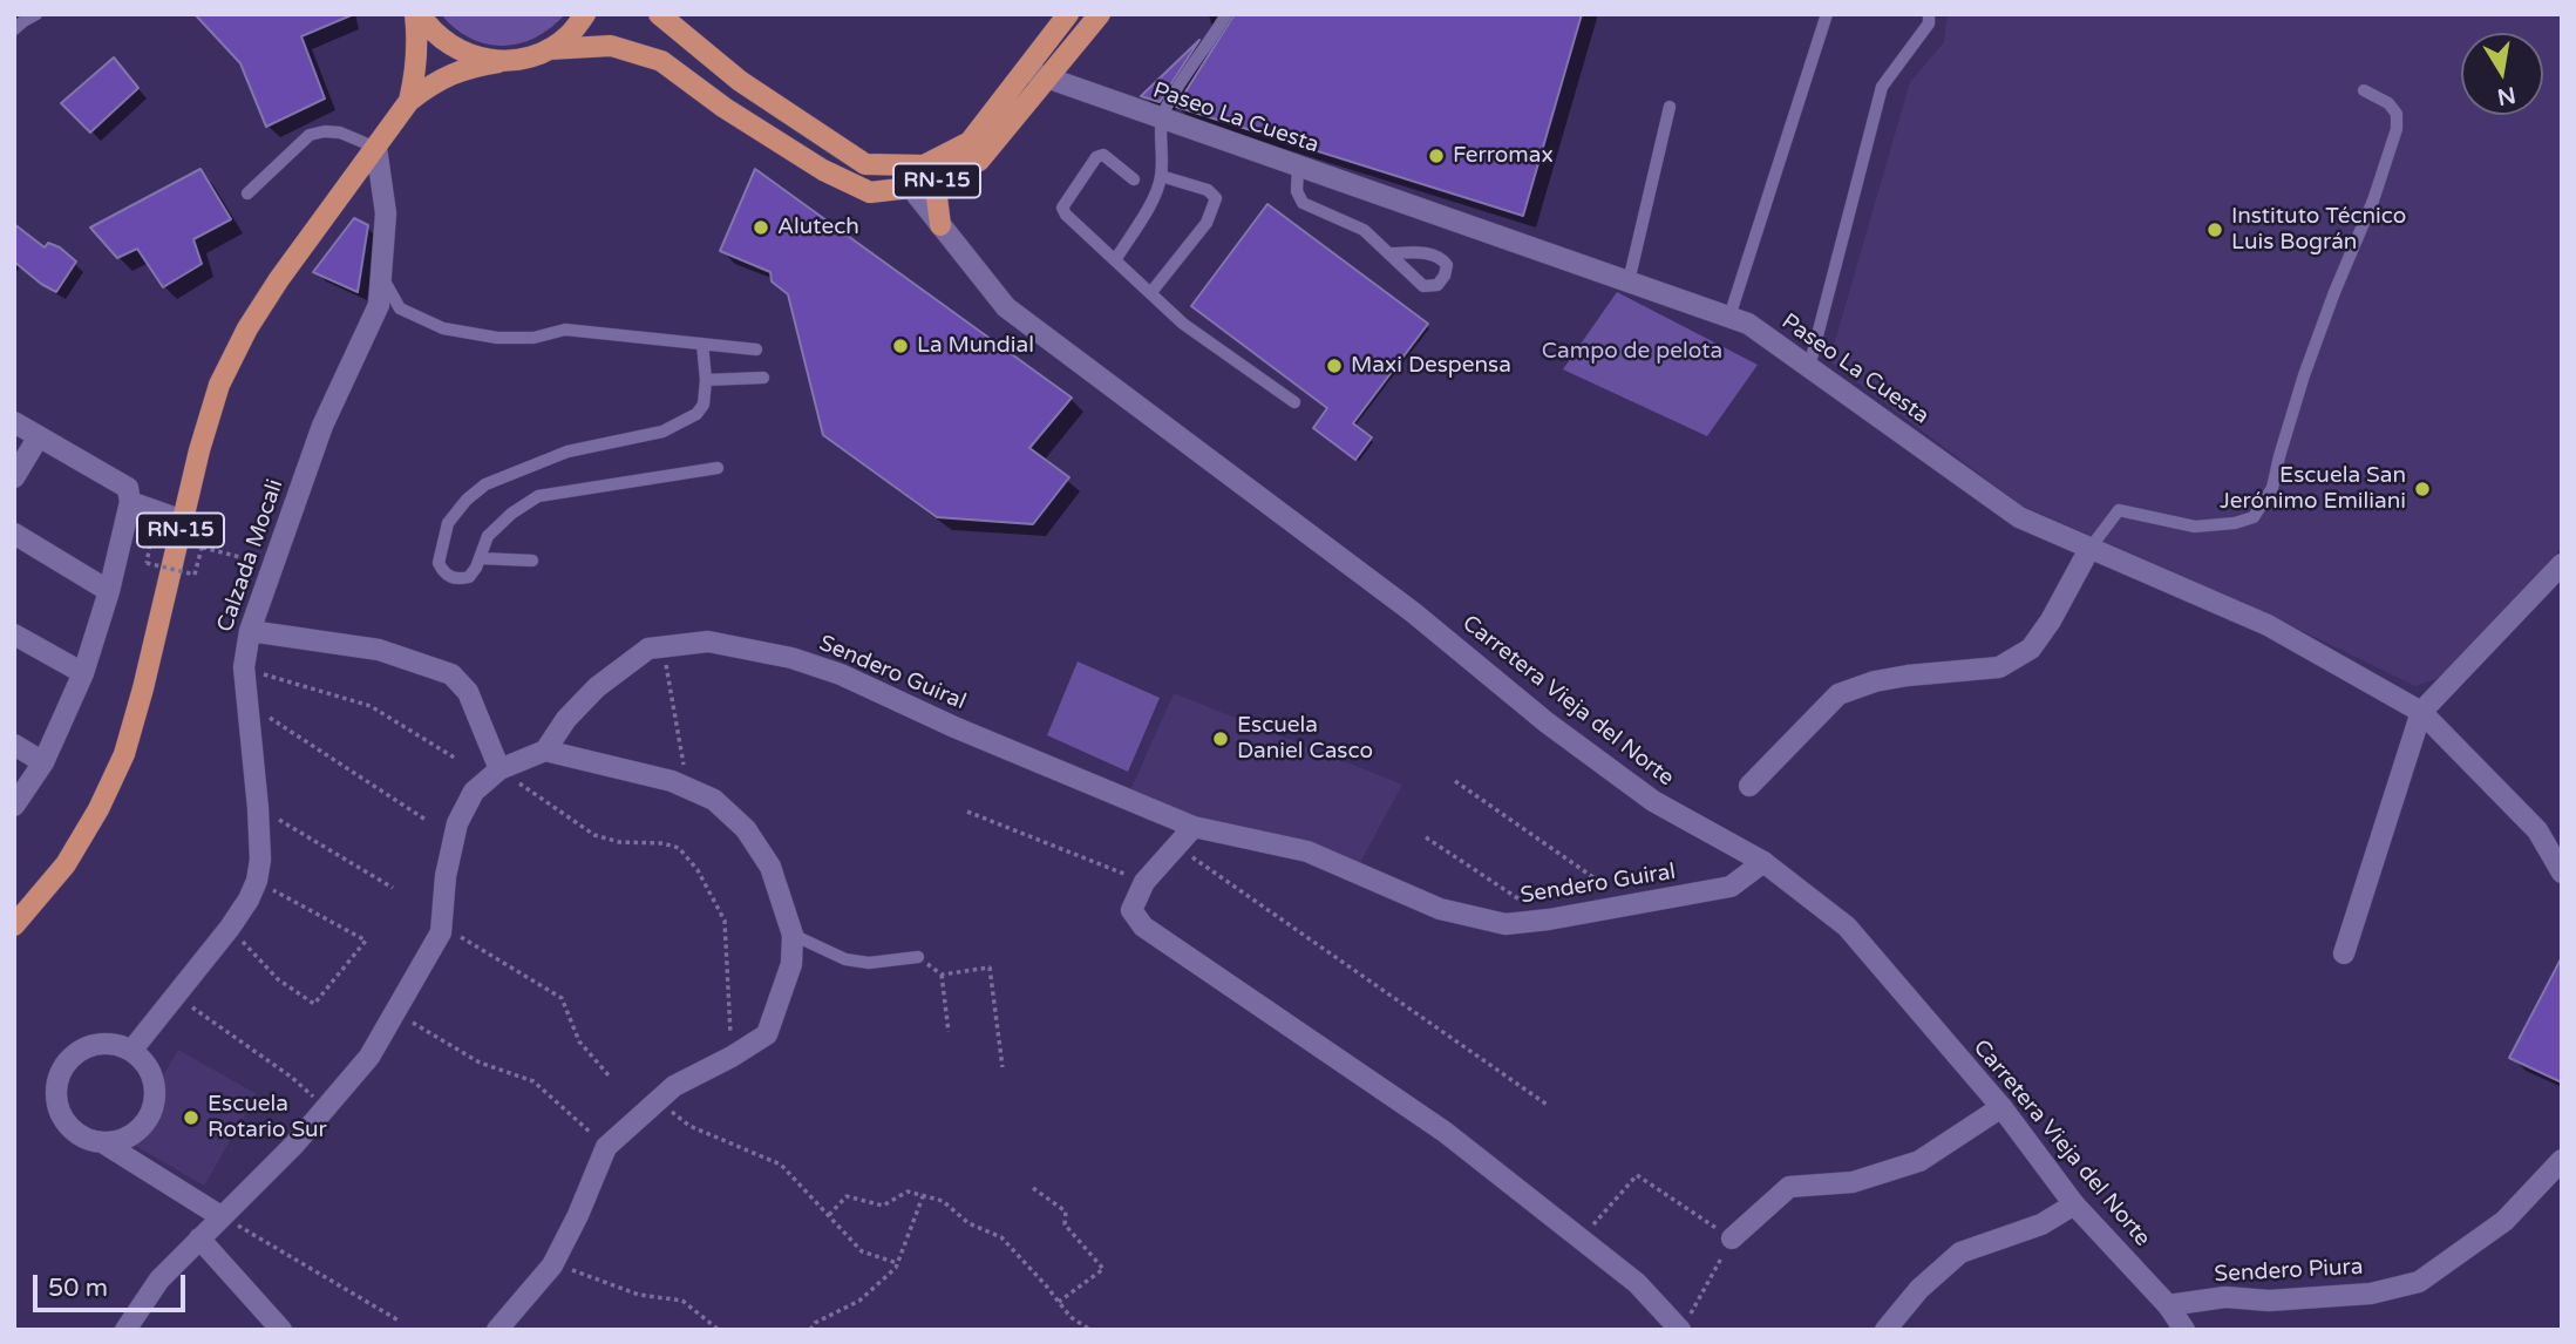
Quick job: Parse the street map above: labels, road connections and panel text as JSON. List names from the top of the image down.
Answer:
{
  "streets": {
    "main road": ["RN-15"],
    "street": [
      "Paseo La Cuesta",
      "Calzada Mocali",
      "Sendero Guiral",
      "Carretera Vieja del Norte",
      "Sendero Piura"
    ]
  },
  "crossings": [
    ["Paseo La Cuesta", "RN-15"],
    ["RN-15", "Calzada Mocali"],
    ["RN-15", "Carretera Vieja del Norte"],
    ["Sendero Guiral", "Carretera Vieja del Norte"],
    ["Carretera Vieja del Norte", "Sendero Piura"]
  ],
  "parks": ["Campo de pelota"],
  "places": [
    "Ferromax",
    "Alutech",
    "Instituto Técnico Luis Bográn",
    "La Mundial",
    "Maxi Despensa",
    "Escuela San Jerónimo Emiliani",
    "Escuela Daniel Casco",
    "Escuela Rotario Sur"
  ],
  "scale_bar": "50 m",
  "north": "bottom"
}
